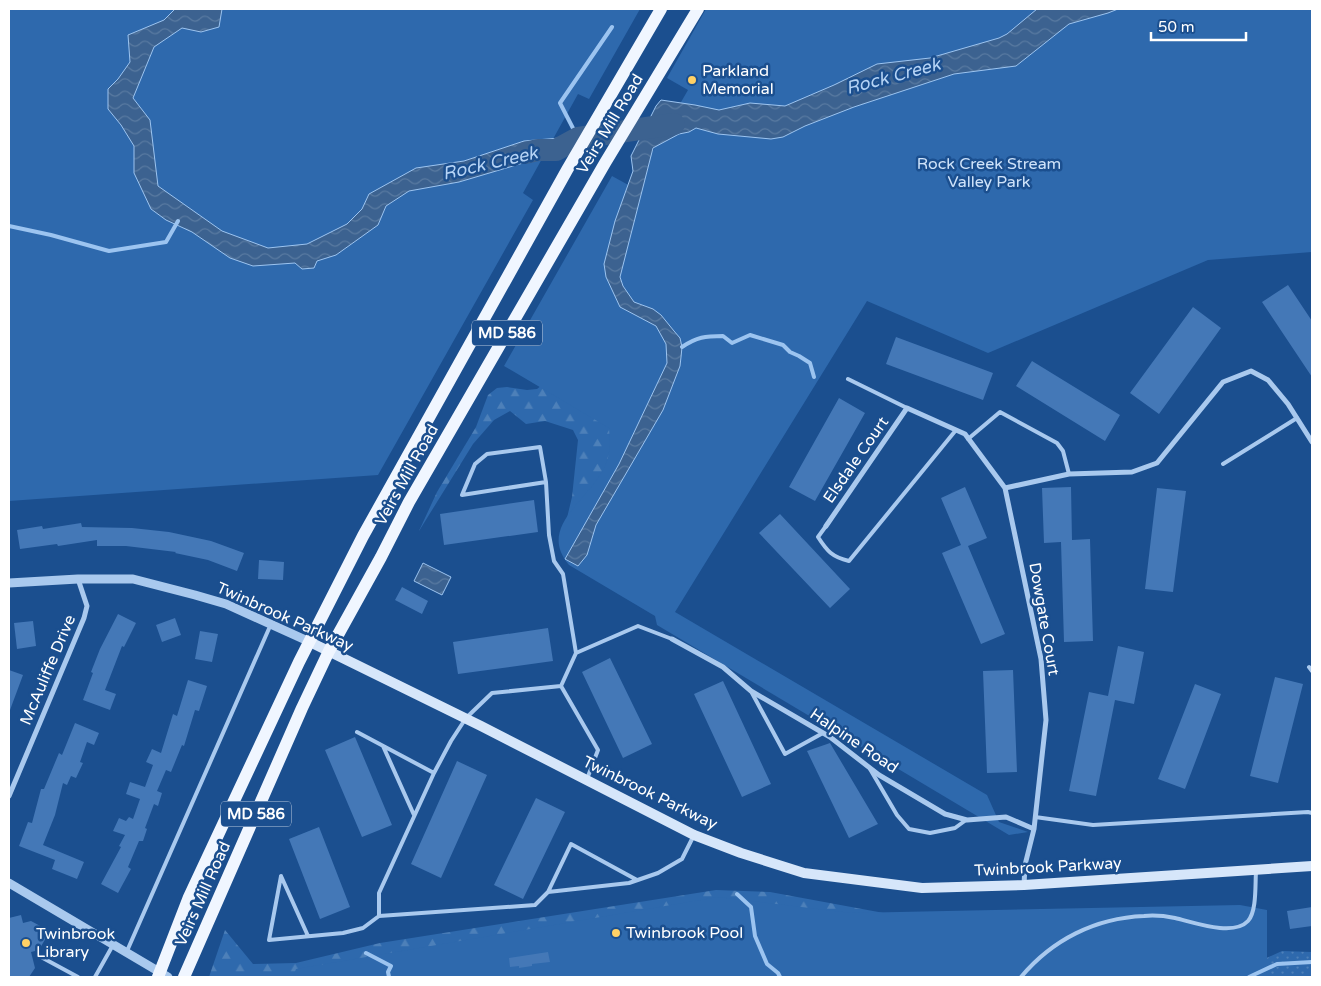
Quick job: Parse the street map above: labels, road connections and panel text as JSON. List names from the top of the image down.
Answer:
{
  "streets": {
    "main road": ["Veirs Mill Road", "MD 586", "Twinbrook Parkway"],
    "street": [
      "Elsdale Court",
      "Dowgate Court",
      "McAuliffe Drive",
      "Halpine Road"
    ]
  },
  "crossings": [
    ["Veirs Mill Road", "Twinbrook Parkway"],
    ["Elsdale Court", "Dowgate Court"],
    ["Twinbrook Parkway", "Dowgate Court"],
    ["Twinbrook Parkway", "McAuliffe Drive"],
    ["Dowgate Court", "Halpine Road"]
  ],
  "water": ["Rock Creek"],
  "parks": ["Rock Creek Stream Valley Park"],
  "places": ["Parkland Memorial", "Twinbrook Pool", "Twinbrook Library"],
  "scale_bar": "50 m"
}
